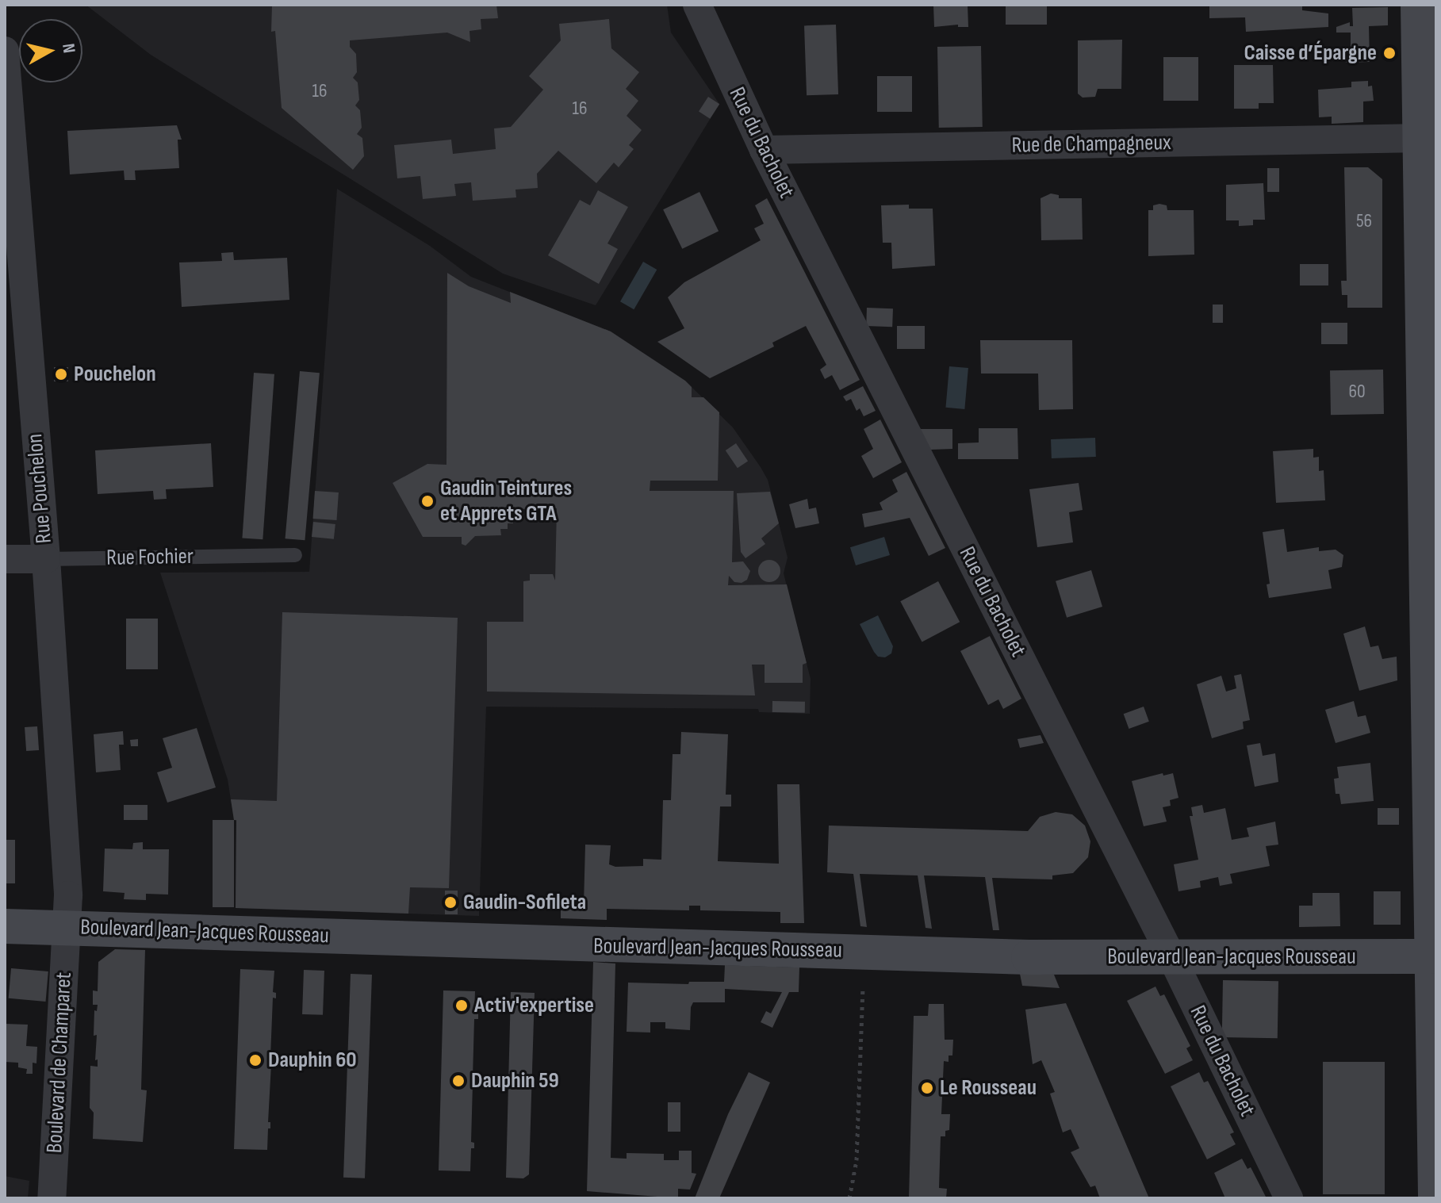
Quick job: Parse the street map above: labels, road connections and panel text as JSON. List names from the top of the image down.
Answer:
{
  "streets": {
    "main road": ["Boulevard Jean-Jacques Rousseau"],
    "street": [
      "Rue du Bacholet",
      "Rue de Champagneux",
      "Rue Pouchelon",
      "Rue Fochier",
      "Boulevard de Champaret"
    ]
  },
  "crossings": [
    ["Rue du Bacholet", "Rue de Champagneux"],
    ["Rue du Bacholet", "Boulevard Jean-Jacques Rousseau"],
    ["Rue Pouchelon", "Rue Fochier"],
    ["Rue Pouchelon", "Boulevard Jean-Jacques Rousseau"],
    ["Rue Pouchelon", "Boulevard de Champaret"],
    ["Boulevard Jean-Jacques Rousseau", "Boulevard de Champaret"]
  ],
  "places": [
    "Caisse d’Épargne",
    "Pouchelon",
    "Gaudin Teintures et Apprets GTA",
    "Gaudin-Sofileta",
    "Activ'expertise",
    "Dauphin 60",
    "Dauphin 59",
    "Le Rousseau"
  ],
  "house_numbers": [
    "16",
    "16",
    "56",
    "60"
  ],
  "north": "right"
}
